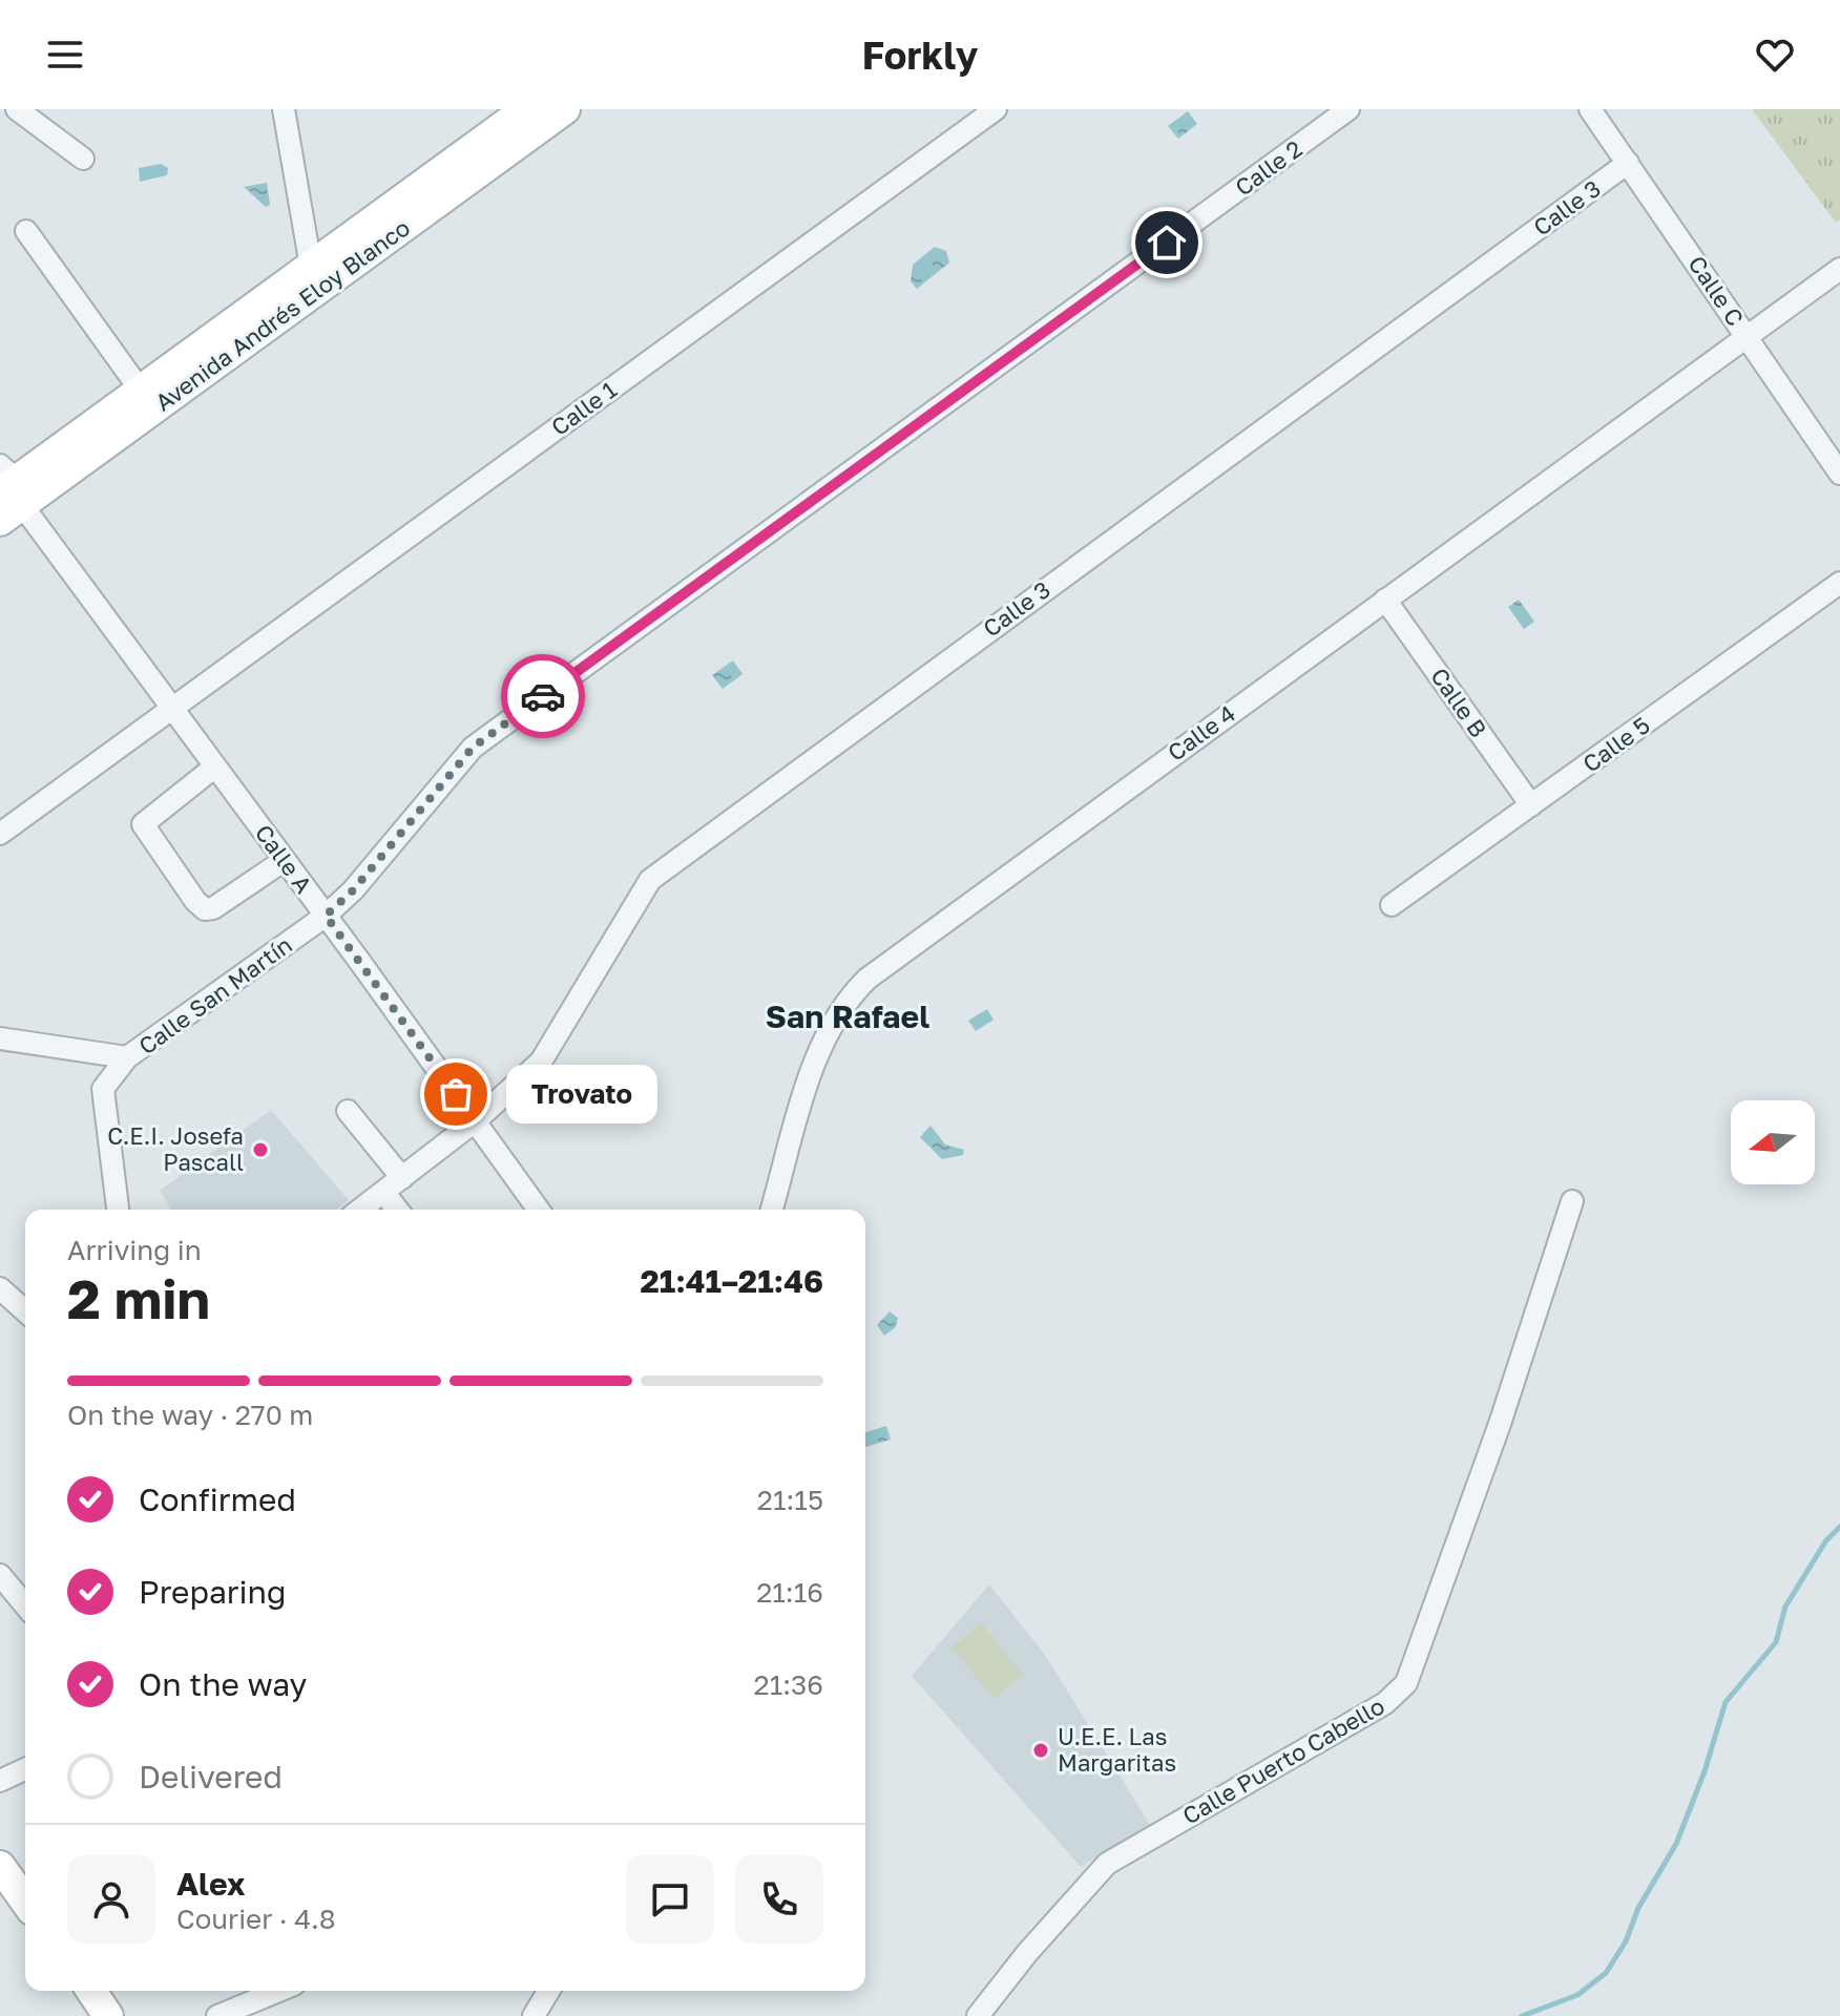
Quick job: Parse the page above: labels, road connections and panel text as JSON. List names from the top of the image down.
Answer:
{
  "streets": {
    "street": [
      "Calle 2",
      "Calle 3",
      "Calle C",
      "Avenida Andrés Eloy Blanco",
      "Calle 1",
      "Calle B",
      "Calle 4",
      "Calle 5",
      "Calle A",
      "Calle San Martín",
      "Calle Puerto Cabello"
    ]
  },
  "crossings": [
    ["Calle 2", "Calle A"],
    ["Calle 2", "Calle San Martín"],
    ["Calle 3", "Calle C"],
    ["Calle 3", "Calle A"],
    ["Calle C", "Calle 4"],
    ["Avenida Andrés Eloy Blanco", "Calle A"],
    ["Calle 1", "Calle A"],
    ["Calle B", "Calle 4"],
    ["Calle B", "Calle 5"],
    ["Calle A", "Calle San Martín"]
  ],
  "districts": ["San Rafael"],
  "places": ["Trovato", "C.E.I. Josefa Pascall", "U.E.E. Las Margaritas"],
  "north": "left",
  "page": {
    "header": "Forkly",
    "bubble": "Trovato",
    "heading": ["2 min", "Arriving in", "21:41–21:46"],
    "panel": ["Alex", "Courier · 4.8"],
    "bar": "On the way · 270 m",
    "list": [
      ["Confirmed", "21:15"],
      ["Preparing", "21:16"],
      ["On the way", "21:36"],
      "Delivered"
    ]
  }
}
